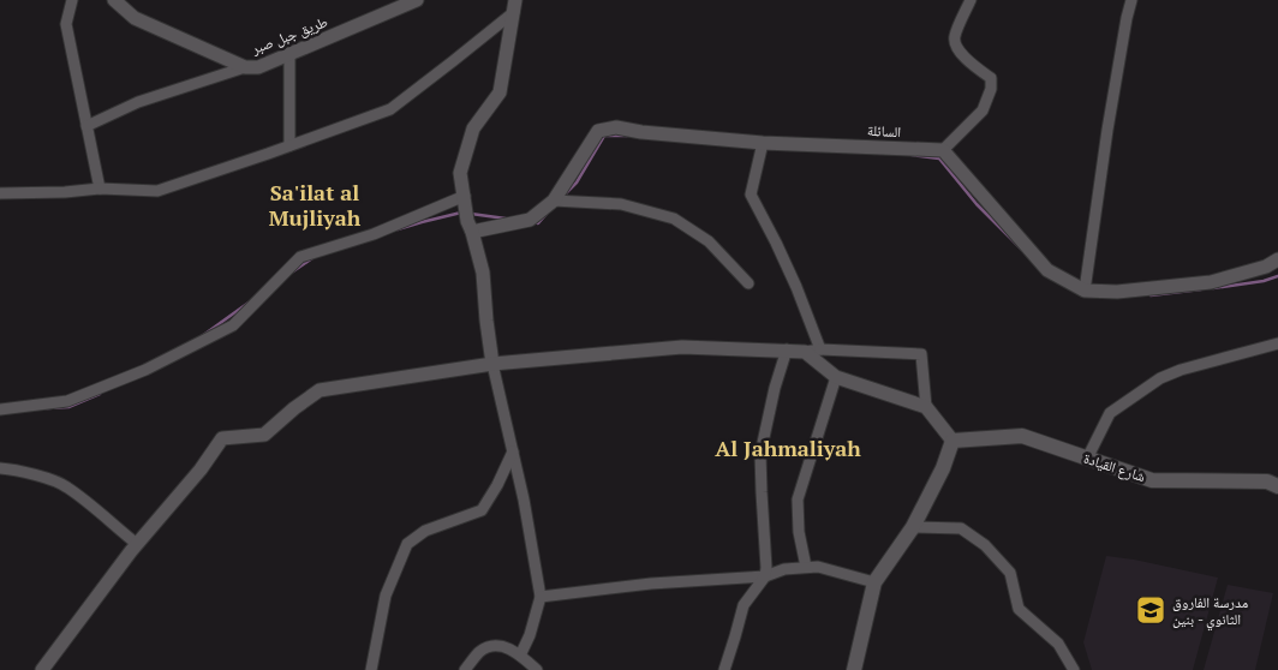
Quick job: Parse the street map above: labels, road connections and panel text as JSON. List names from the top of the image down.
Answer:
{
  "streets": {
    "main road": ["شارع القيادة"],
    "street": ["طريق جبل صبر", "السائلة"]
  },
  "districts": ["Sa'ilat al Mujliyah", "Al Jahmaliyah"],
  "places": {
    "school or university": ["مدرسة الفاروق الثانوي - بنين"]
  }
}
